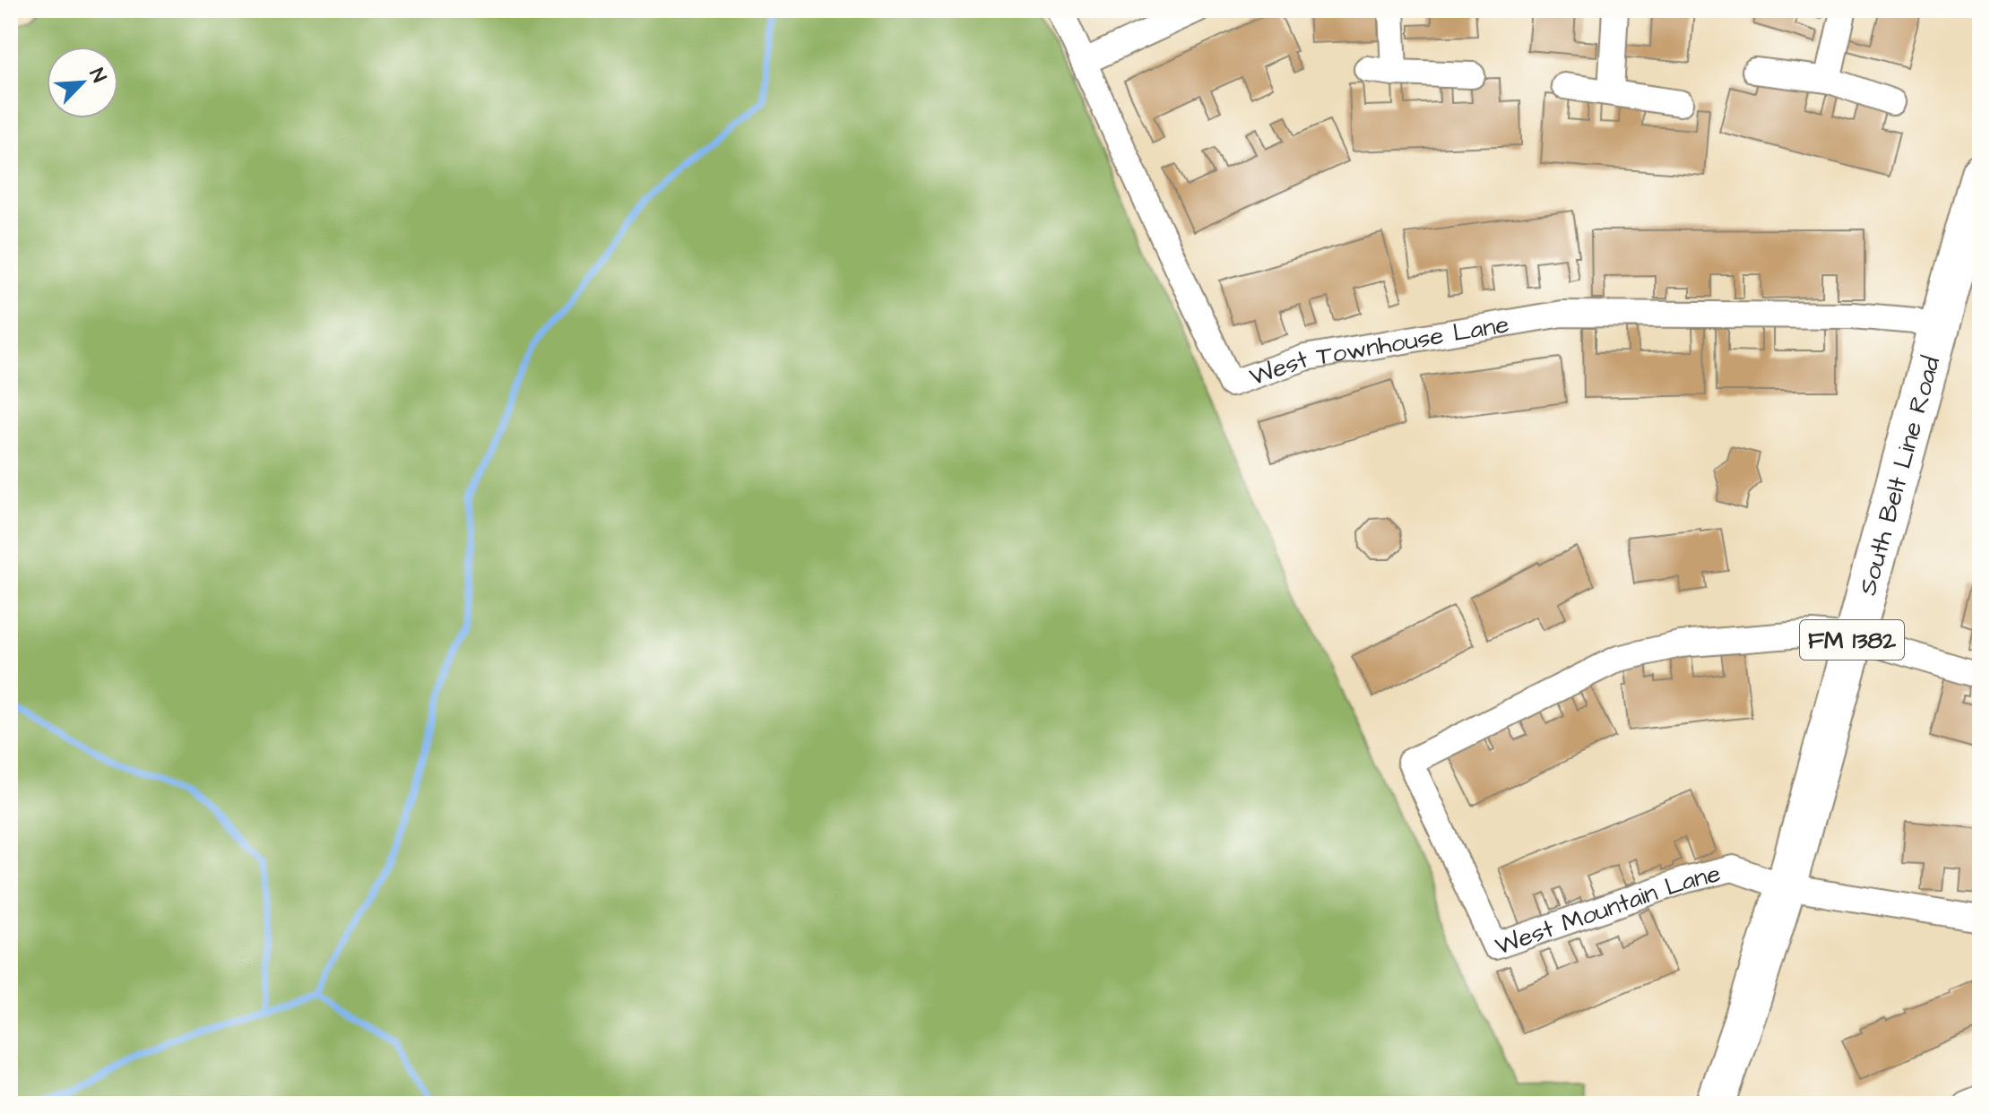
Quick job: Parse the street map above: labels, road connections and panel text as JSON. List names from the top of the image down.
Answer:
{
  "streets": {
    "main road": ["South Belt Line Road", "FM 1382"],
    "street": ["West Townhouse Lane", "West Mountain Lane"]
  },
  "crossings": [
    ["West Townhouse Lane", "South Belt Line Road"],
    ["South Belt Line Road", "West Mountain Lane"]
  ],
  "north": "top right"
}
